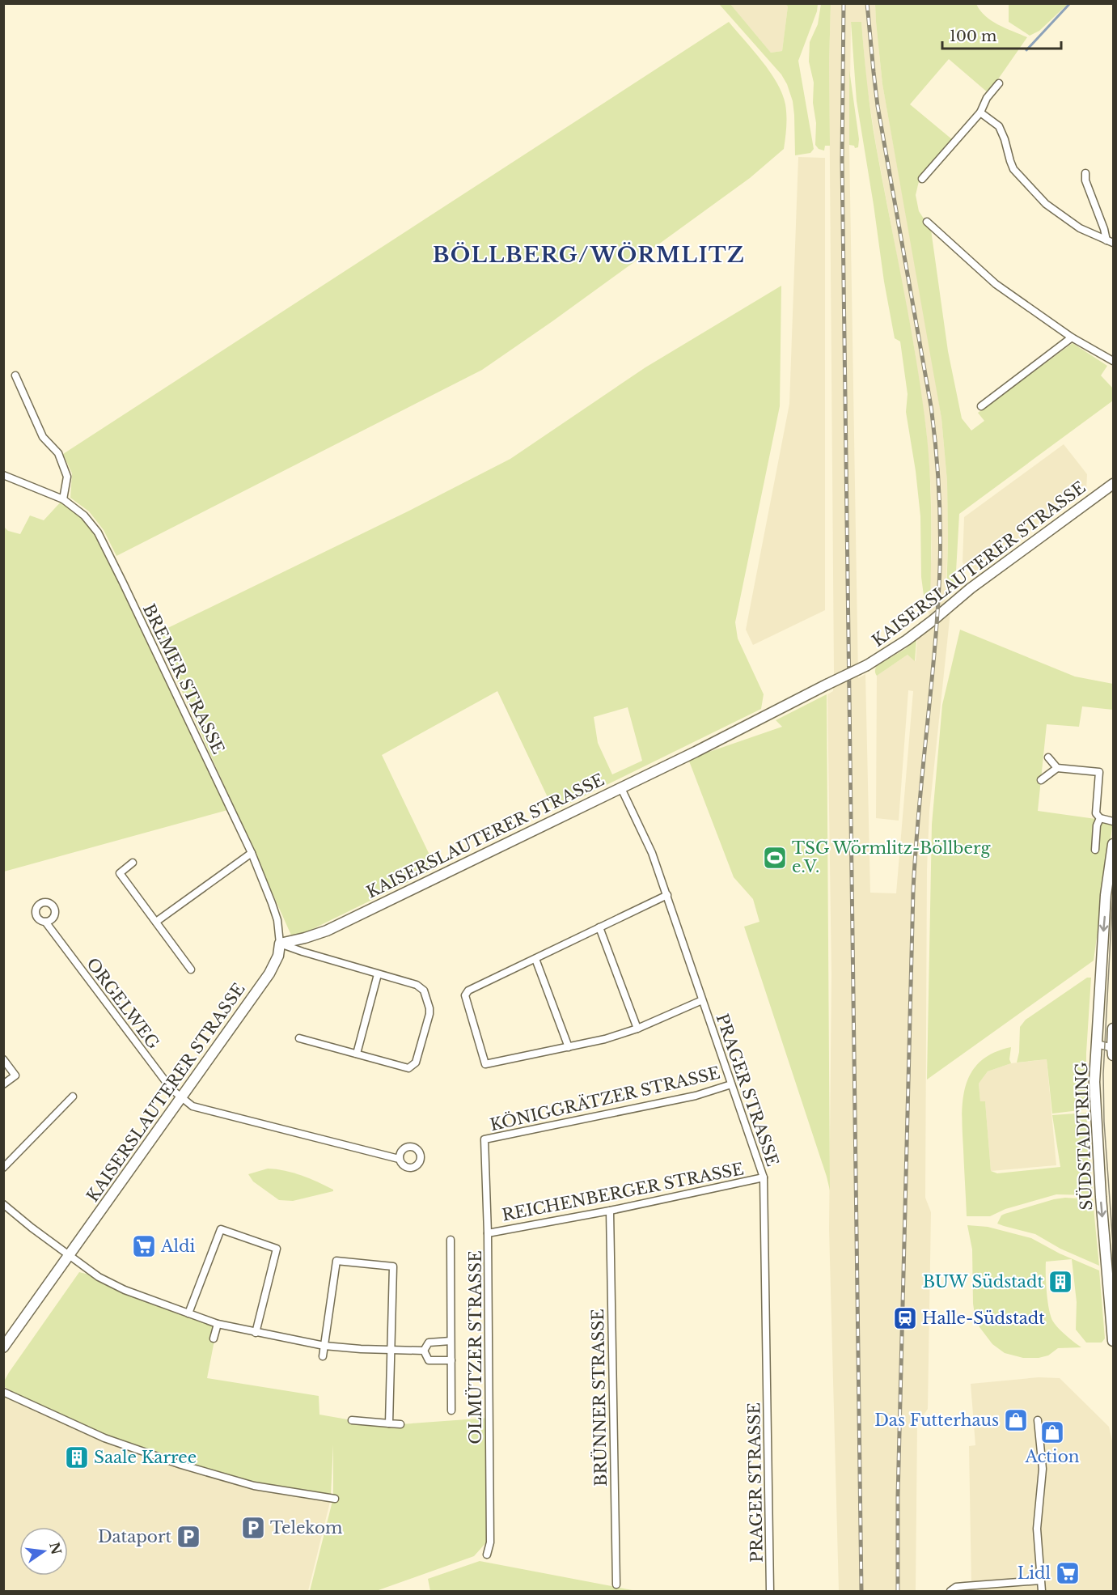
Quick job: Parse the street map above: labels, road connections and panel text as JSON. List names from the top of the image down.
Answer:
{
  "streets": {
    "street": [
      "KAISERSLAUTERER STRASSE",
      "BREMER STRASSE",
      "ORGELWEG",
      "PRAGER STRASSE",
      "KÖNIGGRÄTZER STRASSE",
      "SÜDSTADTRING",
      "REICHENBERGER STRASSE",
      "OLMÜTZER STRASSE",
      "BRÜNNER STRASSE"
    ]
  },
  "crossings": [
    ["KAISERSLAUTERER STRASSE", "BREMER STRASSE"],
    ["KAISERSLAUTERER STRASSE", "ORGELWEG"],
    ["KAISERSLAUTERER STRASSE", "PRAGER STRASSE"],
    ["PRAGER STRASSE", "KÖNIGGRÄTZER STRASSE"],
    ["PRAGER STRASSE", "REICHENBERGER STRASSE"],
    ["KÖNIGGRÄTZER STRASSE", "OLMÜTZER STRASSE"],
    ["REICHENBERGER STRASSE", "OLMÜTZER STRASSE"],
    ["REICHENBERGER STRASSE", "BRÜNNER STRASSE"]
  ],
  "one_way": ["SÜDSTADTRING"],
  "districts": ["BÖLLBERG/WÖRMLITZ"],
  "places": {
    "sports": ["TSG Wörmlitz-Böllberg e.V."],
    "supermarket": ["Aldi", "Lidl"],
    "building": ["BUW Südstadt", "Saale Karree"],
    "station": ["Halle-Südstadt"],
    "shop": ["Das Futterhaus", "Action"],
    "parking": ["Telekom", "Dataport"]
  },
  "scale_bar": "100 m",
  "north": "right"
}
